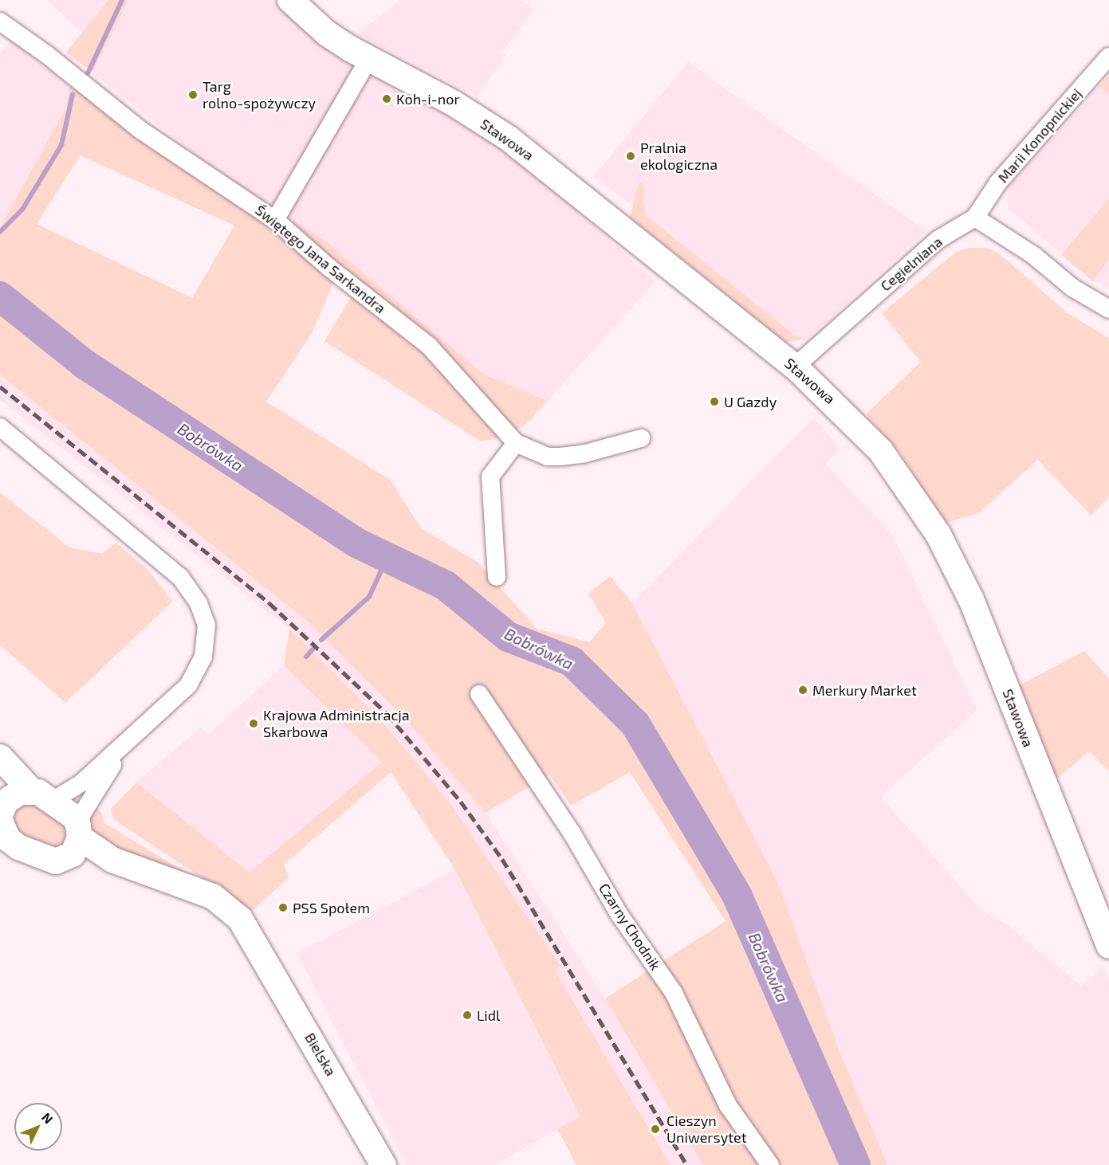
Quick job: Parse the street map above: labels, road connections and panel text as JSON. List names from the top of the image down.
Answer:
{
  "streets": {
    "street": [
      "Marii Konopnickiej",
      "Stawowa",
      "Świętego Jana Sarkandra",
      "Cegielniana",
      "Czarny Chodnik",
      "Bielska"
    ]
  },
  "crossings": [
    ["Marii Konopnickiej", "Cegielniana"],
    ["Stawowa", "Cegielniana"]
  ],
  "water": ["Bobrówka"],
  "places": [
    "Targ rolno-spożywczy",
    "Koh-i-nor",
    "Pralnia ekologiczna",
    "U Gazdy",
    "Merkury Market",
    "Krajowa Administracja Skarbowa",
    "PSS Społem",
    "Lidl",
    "Cieszyn Uniwersytet"
  ],
  "north": "top right"
}
